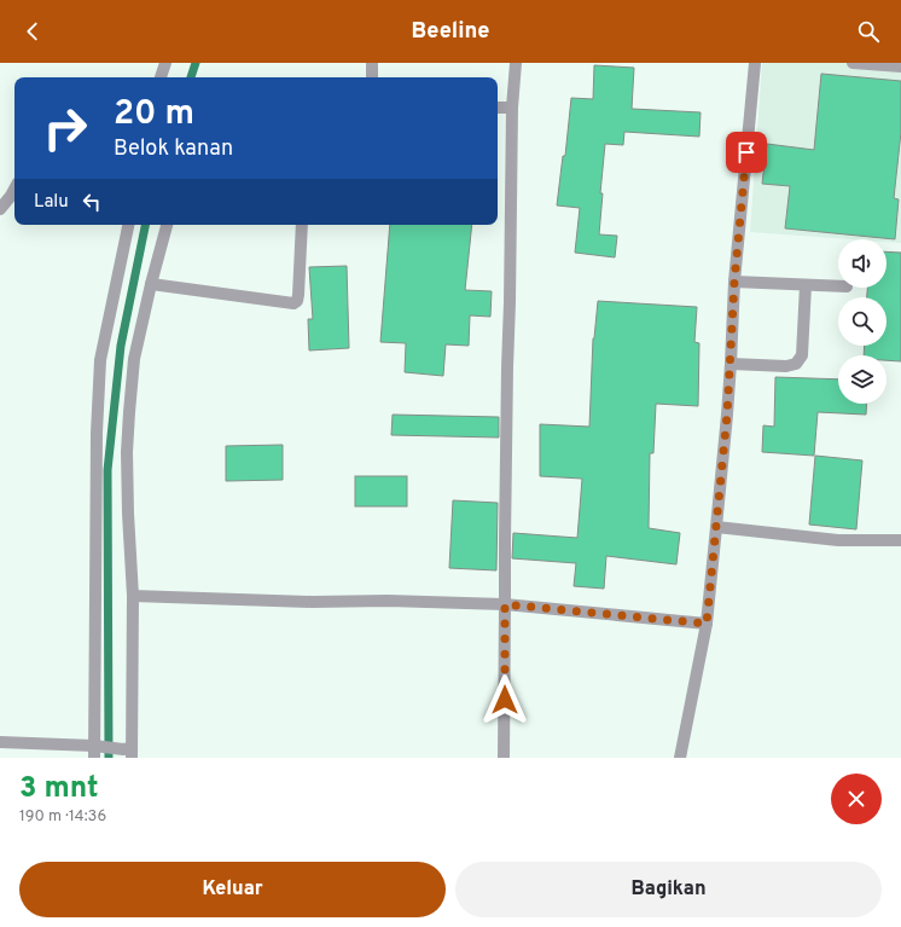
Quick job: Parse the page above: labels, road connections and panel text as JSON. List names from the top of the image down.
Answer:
{
  "page": {
    "header": "Beeline",
    "turn": ["20 m", "Belok kanan"],
    "then": "Lalu",
    "heading": ["3 mnt", "190 m · 14:36"],
    "buttons": ["Keluar", "Bagikan"]
  }
}
